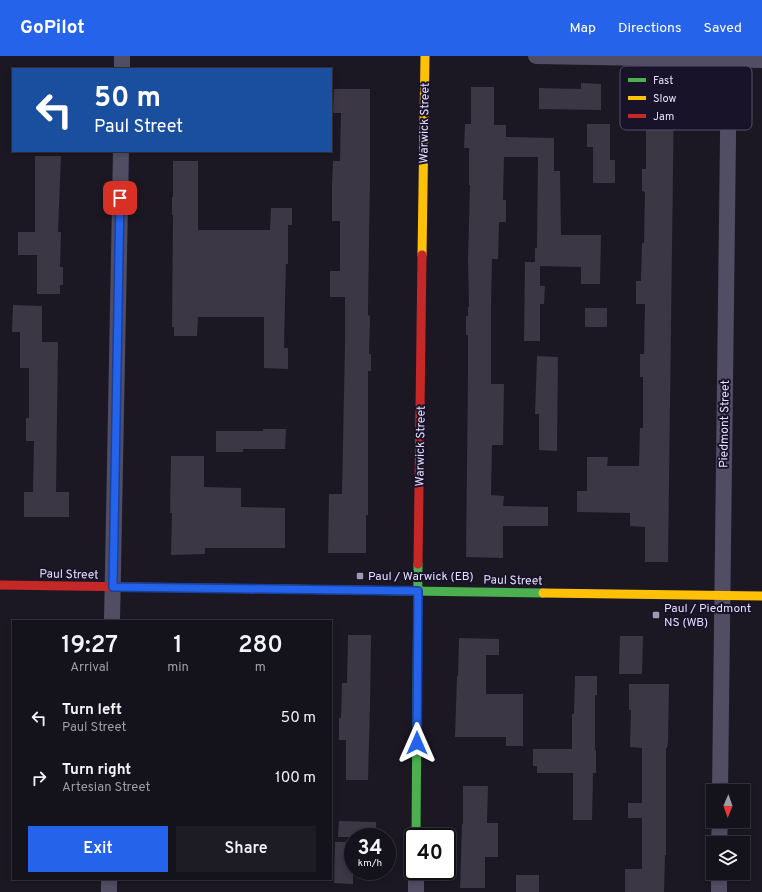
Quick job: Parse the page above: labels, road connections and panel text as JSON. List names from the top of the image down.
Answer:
{
  "streets": {
    "street": ["Warwick Street", "Piedmont Street", "Paul Street"]
  },
  "crossings": [
    ["Warwick Street", "Paul Street"],
    ["Piedmont Street", "Paul Street"]
  ],
  "places": {
    "transit": ["Paul / Warwick (EB)", "Paul / Piedmont NS (WB)"]
  },
  "legend": ["Fast", "Slow", "Jam"],
  "north": "bottom",
  "page": {
    "header": "GoPilot",
    "nav": ["Map", "Directions", "Saved"],
    "turn": ["50 m", "Paul Street"],
    "eta": [
      "19:27",
      "Arrival",
      "1",
      "min",
      "280",
      "m"
    ],
    "list": [
      {
        "name": "Turn left",
        "note": "Paul Street",
        "value": "50 m"
      },
      {
        "name": "Turn right",
        "note": "Artesian Street",
        "value": "100 m"
      }
    ],
    "buttons": ["Exit", "Share"],
    "speed": "34 km/h",
    "limit": "40"
  }
}
